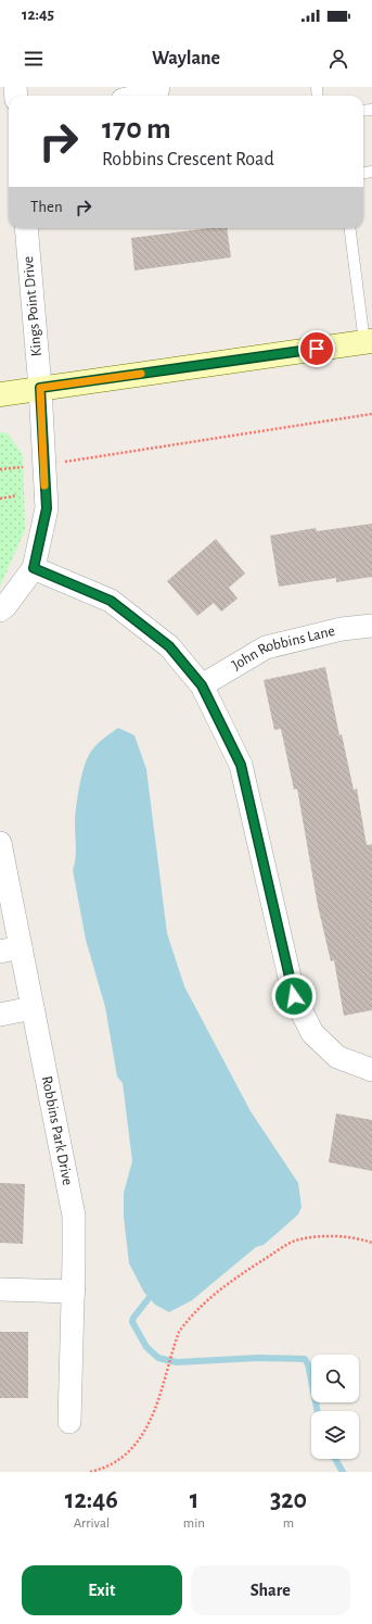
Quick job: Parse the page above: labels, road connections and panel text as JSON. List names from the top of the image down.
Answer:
{
  "streets": {
    "street": ["Kings Point Drive", "John Robbins Lane", "Robbins Park Drive"]
  },
  "page": {
    "status": "12:45",
    "header": "Waylane",
    "turn": ["170 m", "Robbins Crescent Road"],
    "then": "Then",
    "eta": [
      "12:46",
      "Arrival",
      "1",
      "min",
      "320",
      "m"
    ],
    "buttons": ["Exit", "Share"]
  }
}
